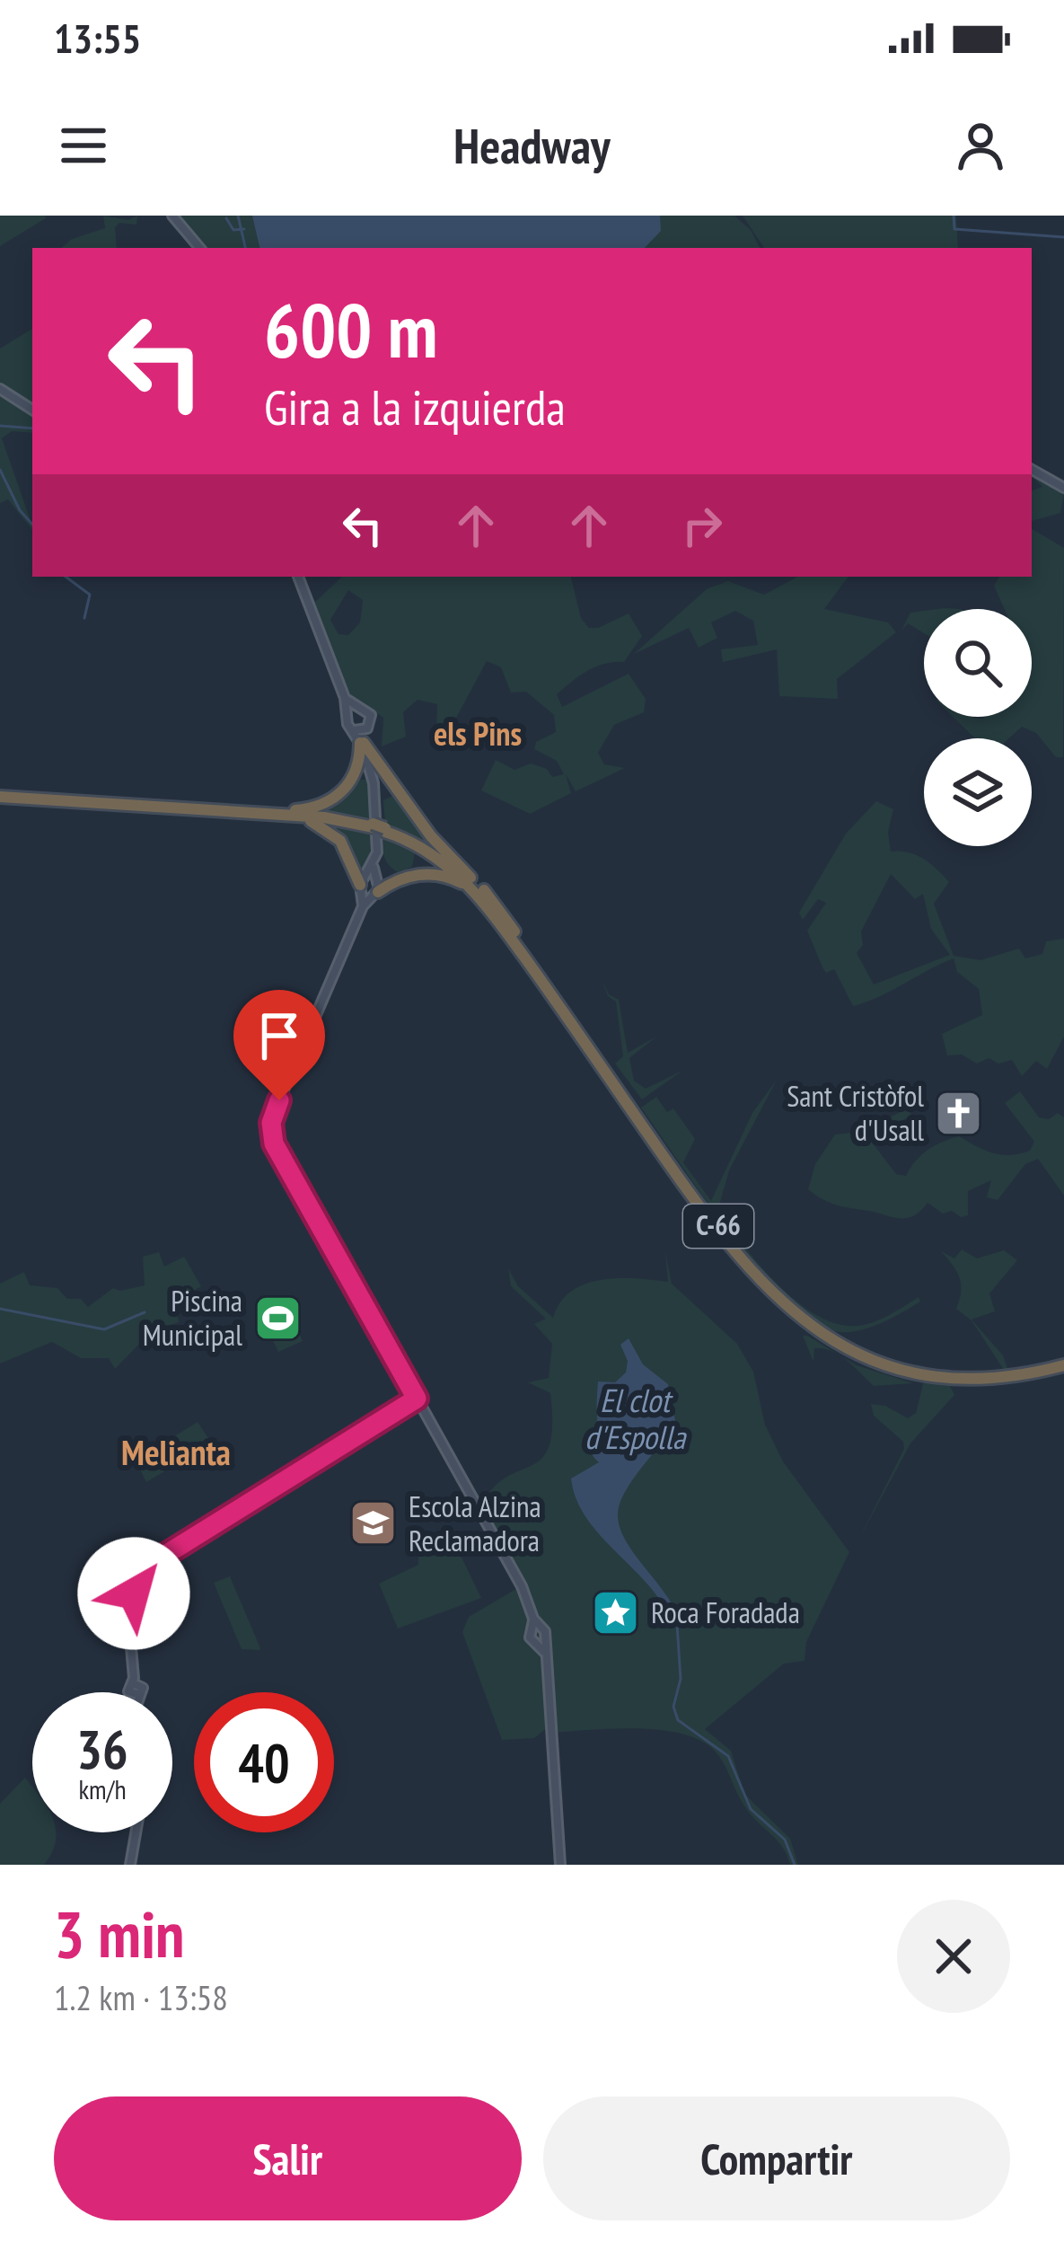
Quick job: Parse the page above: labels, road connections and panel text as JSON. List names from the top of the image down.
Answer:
{
  "streets": {
    "highway": ["C-66"]
  },
  "districts": ["els Pins", "Melianta"],
  "water": ["El clot d'Espolla"],
  "places": {
    "church": ["Sant Cristòfol d'Usall"],
    "sports": ["Piscina Municipal"],
    "school or university": ["Escola Alzina Reclamadora"],
    "place": ["Roca Foradada"]
  },
  "page": {
    "status": "13:55",
    "header": "Headway",
    "turn": ["600 m", "Gira a la izquierda"],
    "speed": "36 km/h",
    "limit": "40",
    "heading": ["3 min", "1.2 km · 13:58"],
    "buttons": ["Salir", "Compartir"]
  }
}
